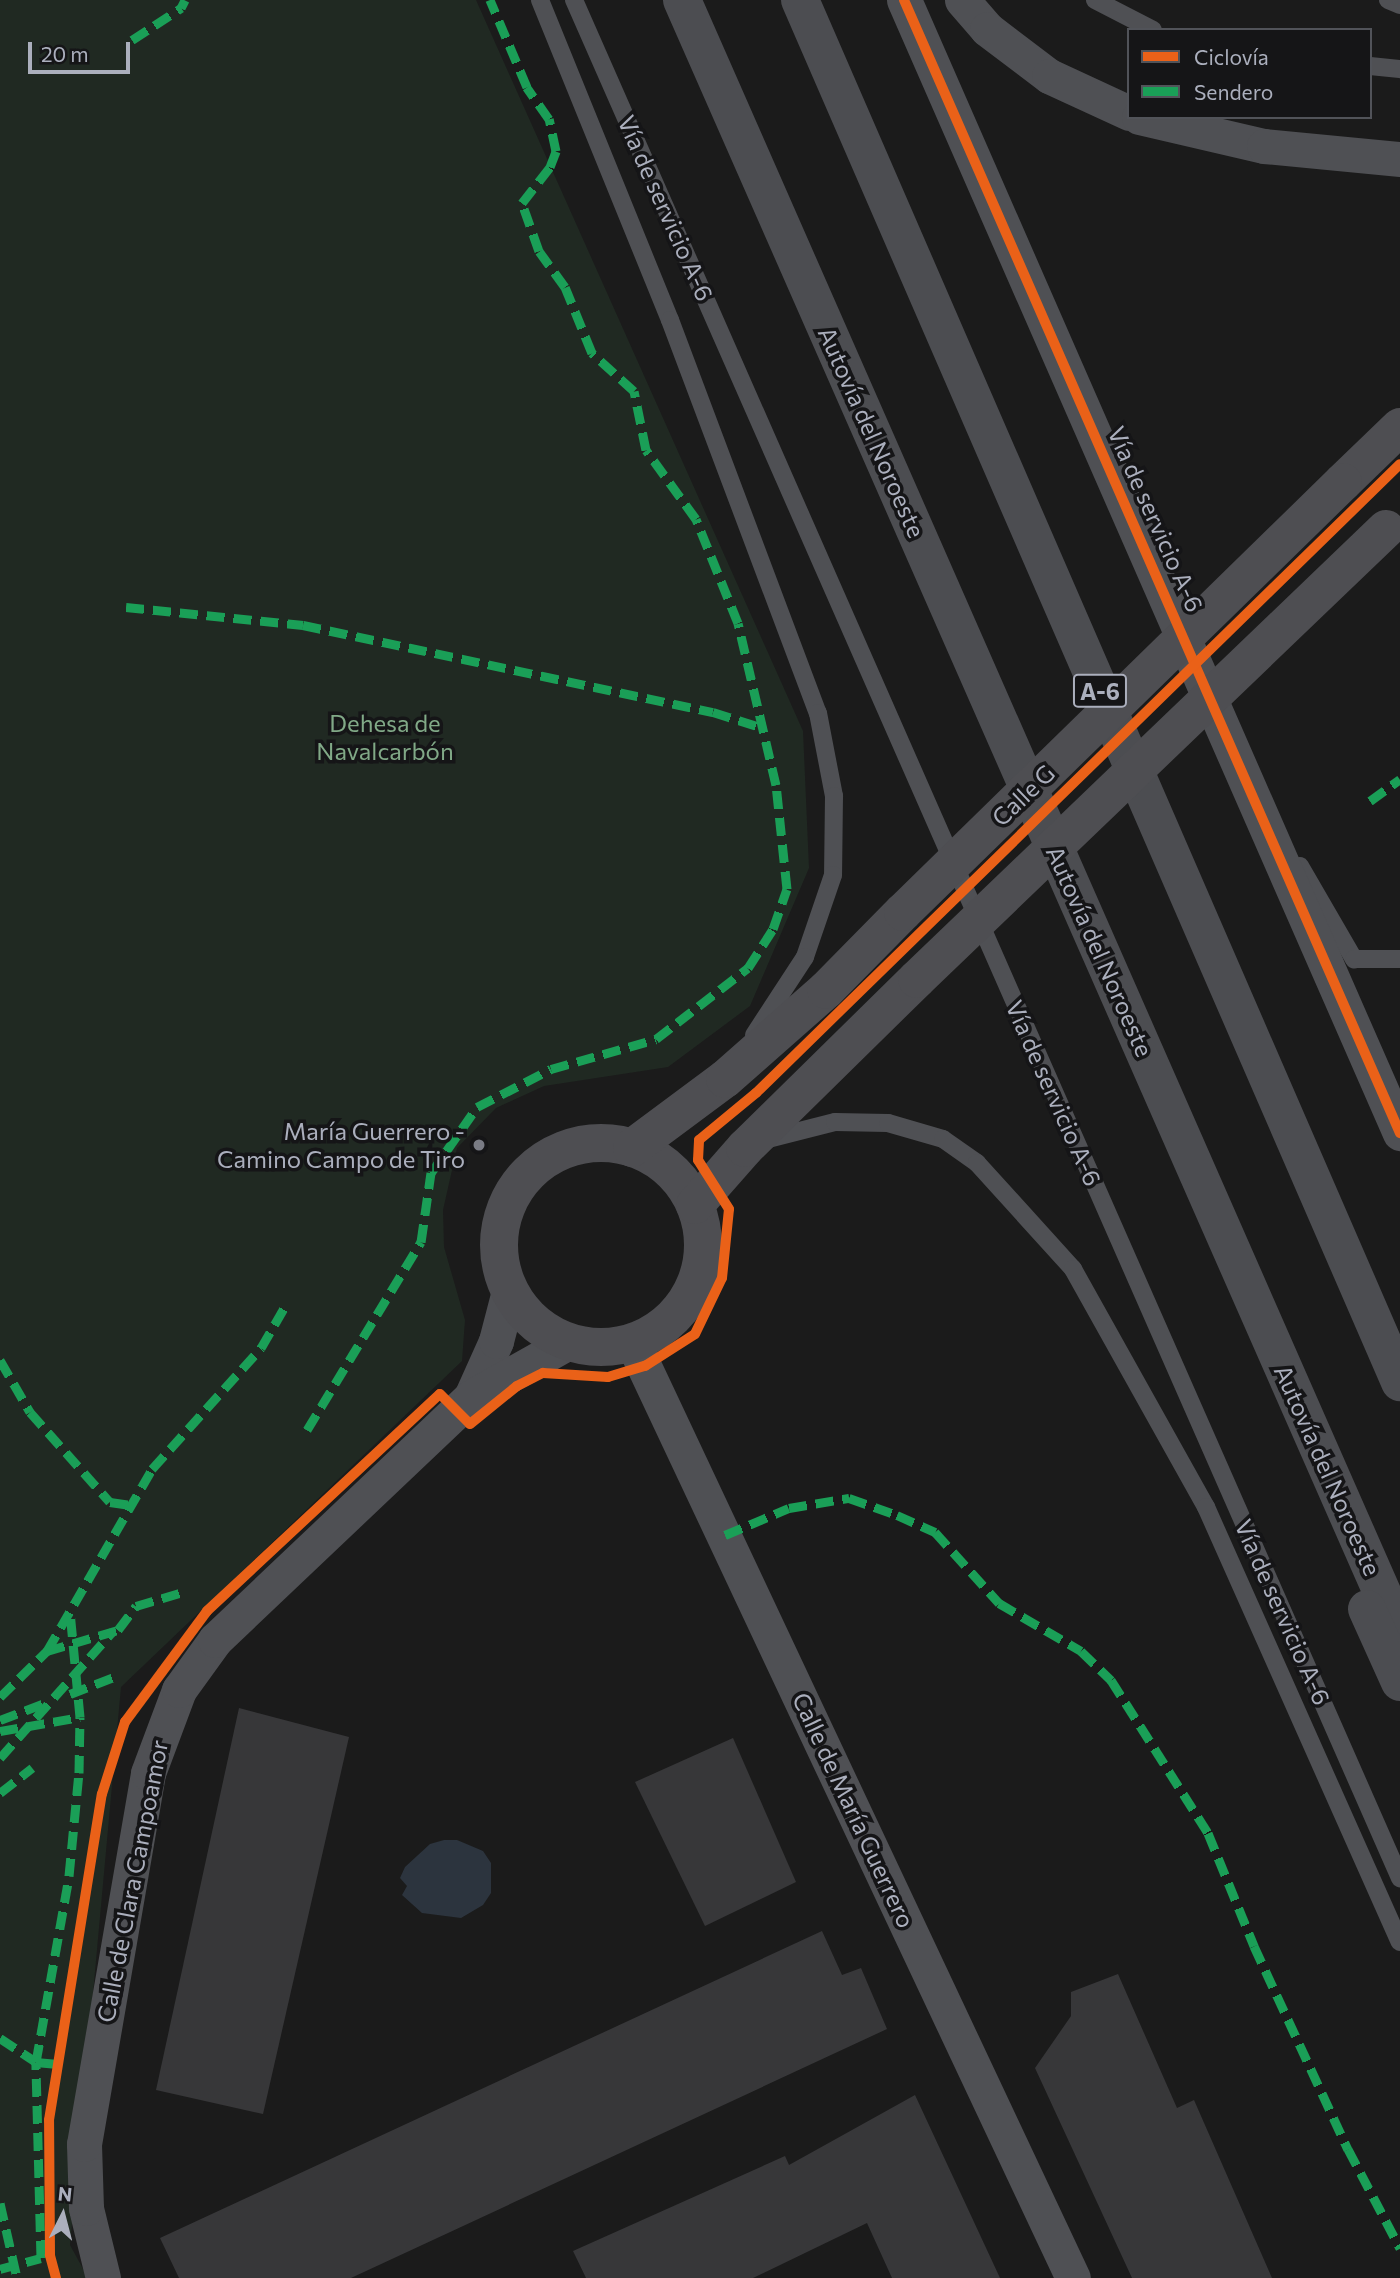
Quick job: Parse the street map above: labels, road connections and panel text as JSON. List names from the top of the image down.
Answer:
{
  "streets": {
    "highway": ["Autovía del Noroeste", "A-6"],
    "street": [
      "Vía de servicio A-6",
      "Calle G",
      "Calle de María Guerrero",
      "Calle de Clara Campoamor"
    ]
  },
  "crossings": [
    ["Calle G", "Calle de María Guerrero"],
    ["Calle G", "Calle de Clara Campoamor"],
    ["Calle de María Guerrero", "Calle de Clara Campoamor"]
  ],
  "parks": ["Dehesa de Navalcarbón"],
  "places": ["María Guerrero - Camino Campo de Tiro"],
  "legend": ["Ciclovía", "Sendero"],
  "scale_bar": "20 m",
  "north": "top"
}
